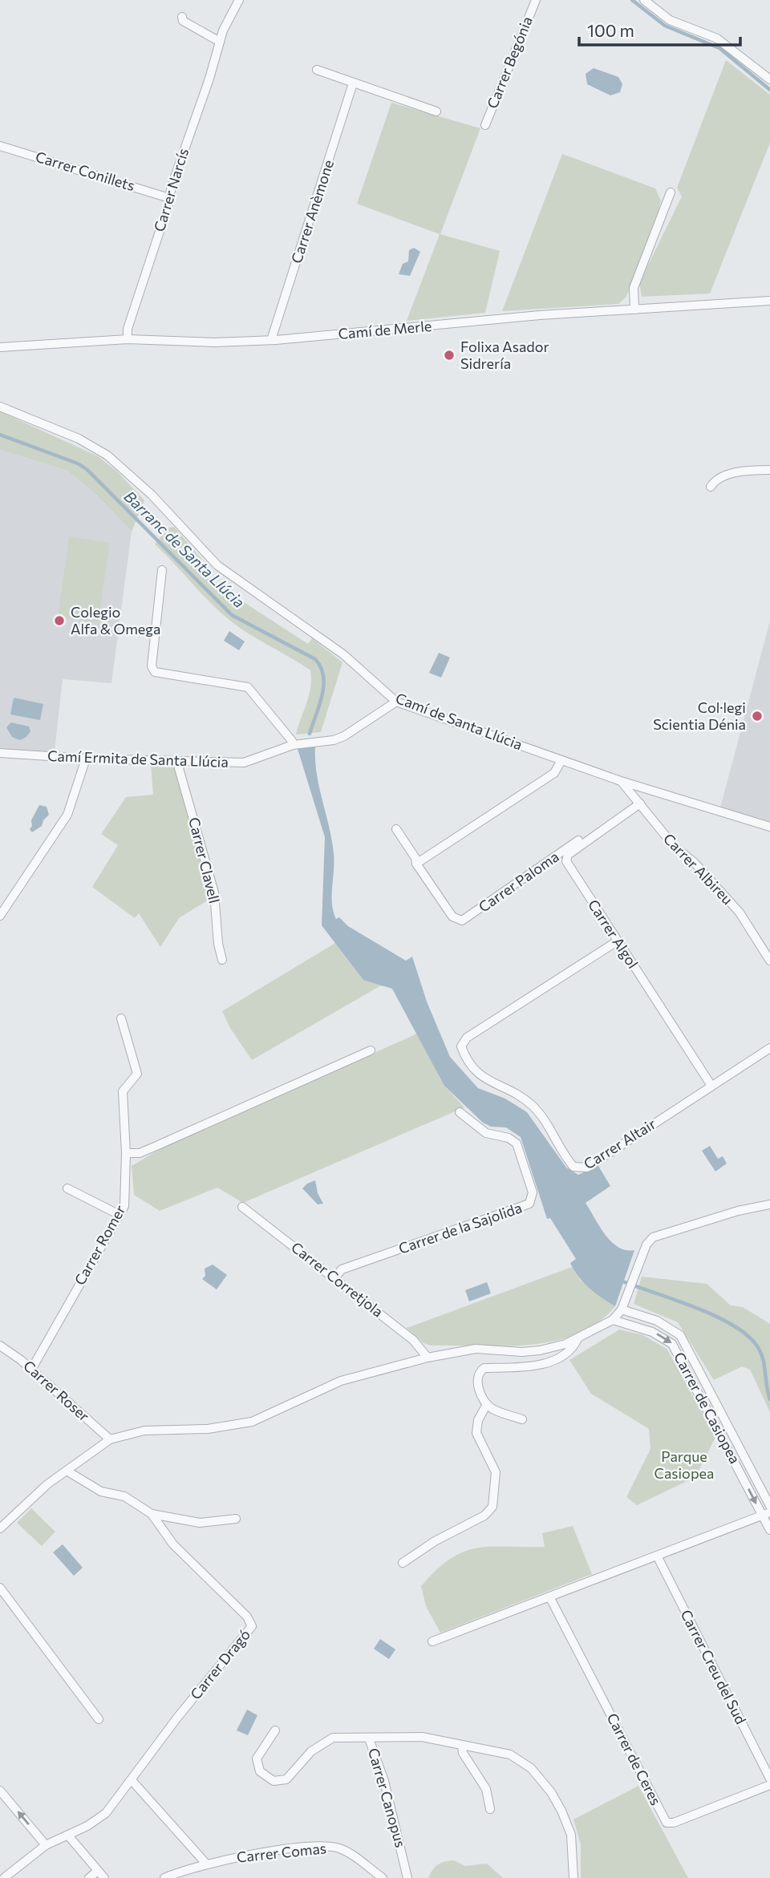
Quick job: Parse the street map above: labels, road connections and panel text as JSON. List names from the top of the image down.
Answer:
{
  "streets": {
    "street": [
      "Carrer Begónia",
      "Carrer Conillets",
      "Carrer Narcís",
      "Carrer Anèmone",
      "Camí de Merle",
      "Camí de Santa Llúcia",
      "Camí Ermita de Santa Llúcia",
      "Carrer Clavell",
      "Carrer Albireu",
      "Carrer Paloma",
      "Carrer Algol",
      "Carrer Altair",
      "Carrer de la Sajolida",
      "Carrer Romer",
      "Carrer Corretjola",
      "Carrer Roser",
      "Carrer de Casiopea",
      "Carrer Dragó",
      "Carrer Creu del Sud",
      "Carrer de Ceres",
      "Carrer Canopus",
      "Carrer Comas"
    ]
  },
  "crossings": [
    ["Carrer Conillets", "Carrer Narcís"],
    ["Carrer Narcís", "Camí de Merle"],
    ["Carrer Anèmone", "Camí de Merle"],
    ["Camí de Santa Llúcia", "Camí Ermita de Santa Llúcia"],
    ["Camí de Santa Llúcia", "Carrer Albireu"],
    ["Camí Ermita de Santa Llúcia", "Carrer Clavell"],
    ["Carrer Albireu", "Carrer Paloma"],
    ["Carrer Albireu", "Carrer Algol"],
    ["Carrer Paloma", "Carrer Algol"],
    ["Carrer Algol", "Carrer Altair"],
    ["Carrer de la Sajolida", "Carrer Corretjola"],
    ["Carrer Romer", "Carrer Roser"]
  ],
  "water": ["Barranc de Santa Llúcia"],
  "parks": ["Parque Casiopea"],
  "places": ["Folixa Asador Sidrería", "Colegio Alfa & Omega", "Col·legi Scientia Dénia"],
  "scale_bar": "100 m"
}
